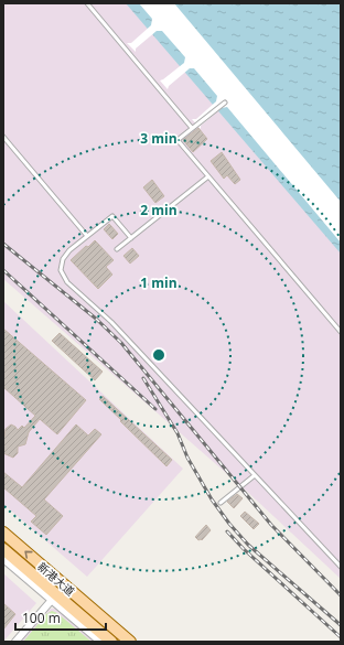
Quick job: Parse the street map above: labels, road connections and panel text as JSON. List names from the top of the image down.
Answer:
{
  "streets": {
    "main road": ["新港大道"]
  },
  "scale_bar": "100 m",
  "rings": ["3 min", "2 min", "1 min"]
}
